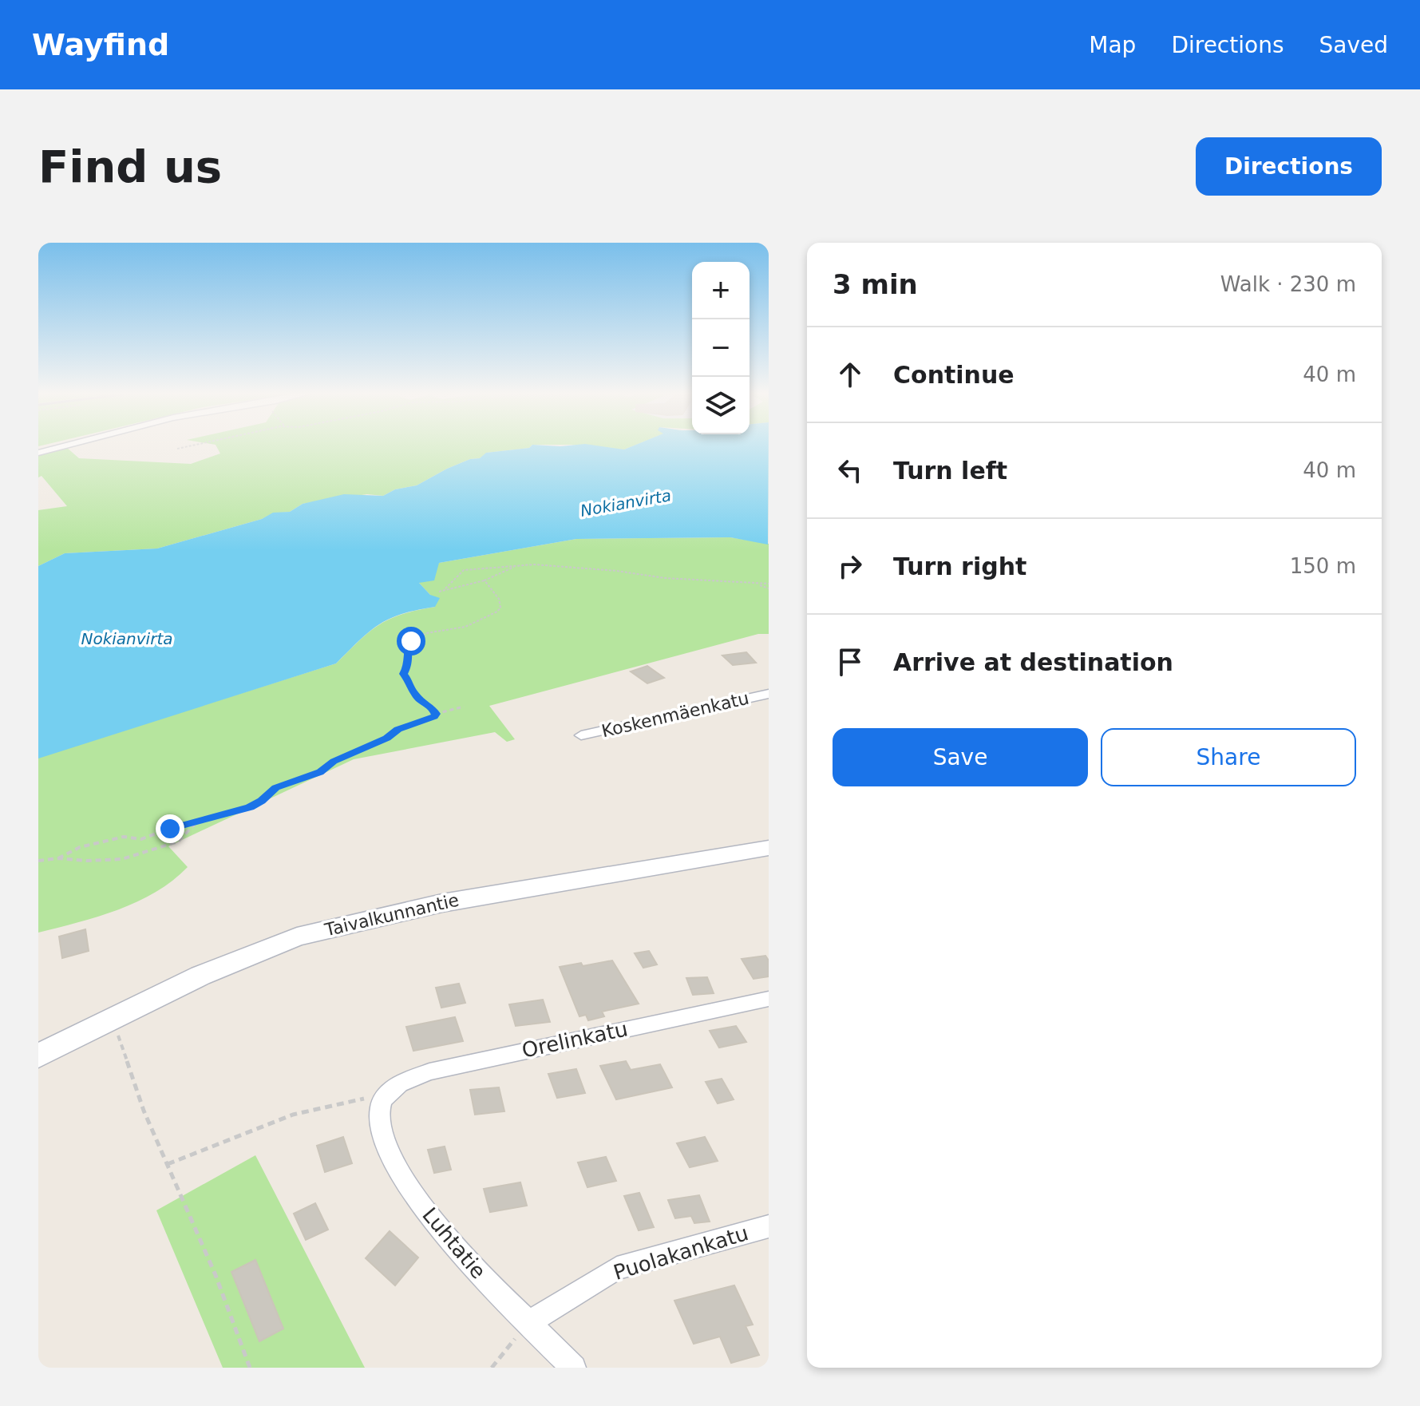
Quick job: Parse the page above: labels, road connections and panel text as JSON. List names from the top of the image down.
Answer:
{
  "streets": {
    "street": [
      "Koskenmäenkatu",
      "Taivalkunnantie",
      "Orelinkatu",
      "Luhtatie",
      "Puolakankatu"
    ]
  },
  "crossings": [
    ["Orelinkatu", "Luhtatie"],
    ["Luhtatie", "Puolakankatu"]
  ],
  "water": ["Nokianvirta"],
  "page": {
    "header": "Wayfind",
    "nav": ["Map", "Directions", "Saved"],
    "buttons": [
      "Directions",
      ["Save", "Share"]
    ],
    "title": "Find us",
    "heading": ["3 min", "Walk · 230 m"],
    "map_buttons": ["+", "−"],
    "list": [
      ["Continue", "40 m"],
      ["Turn left", "40 m"],
      ["Turn right", "150 m"],
      "Arrive at destination"
    ]
  }
}
